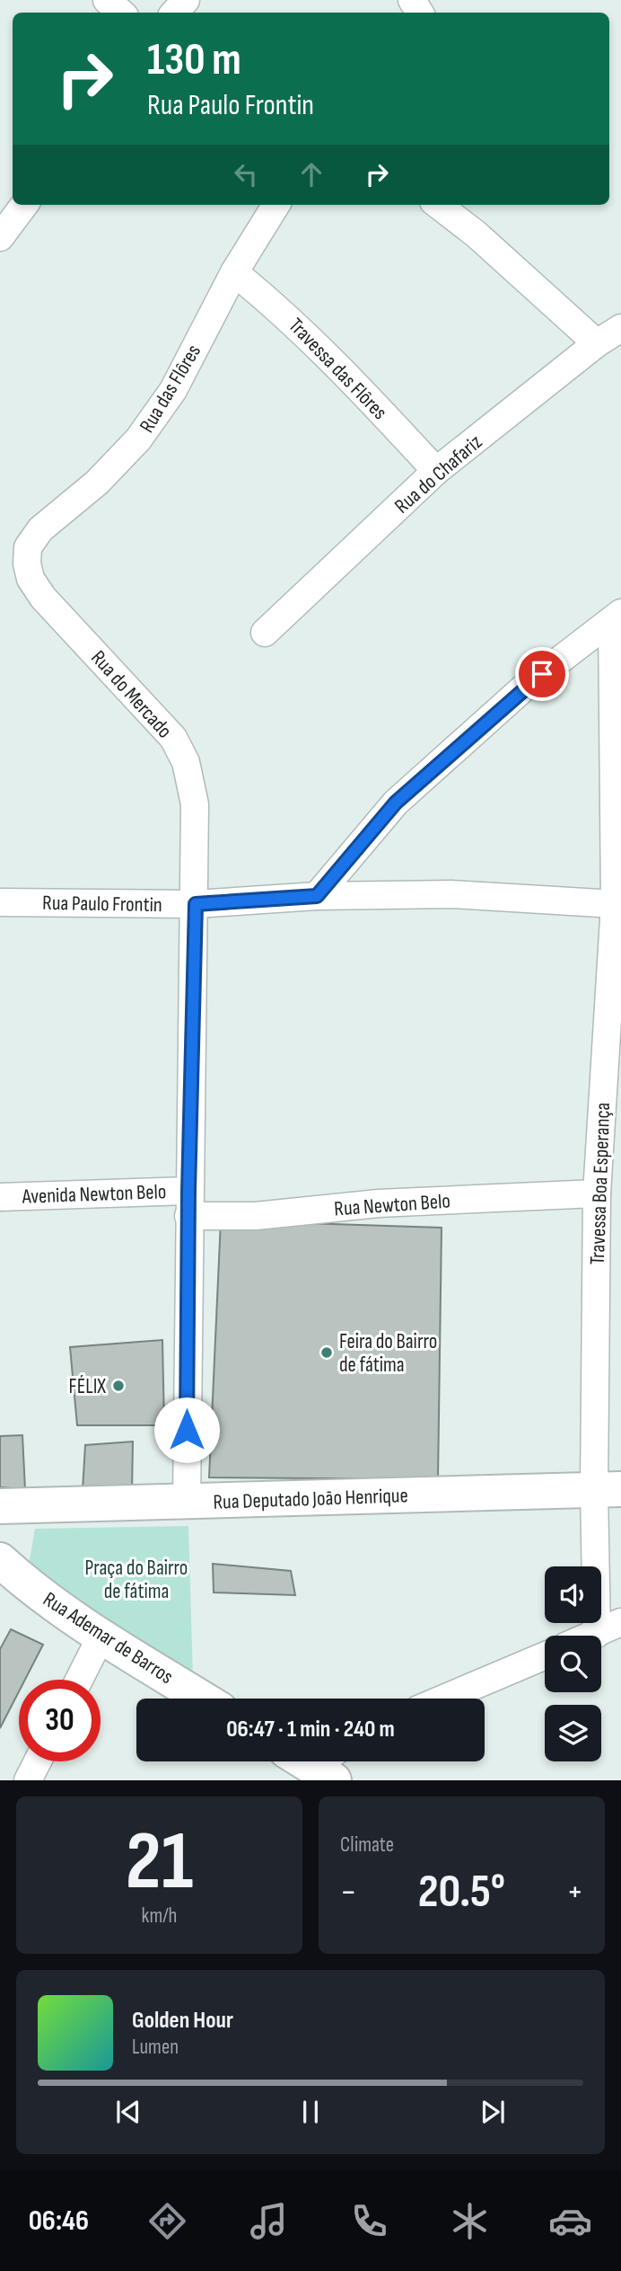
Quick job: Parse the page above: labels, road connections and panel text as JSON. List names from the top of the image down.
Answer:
{
  "streets": {
    "main road": ["Rua Deputado João Henrique", "Rua Ademar de Barros"],
    "street": [
      "Travessa das Flôres",
      "Rua das Flôres",
      "Rua do Chafariz",
      "Rua do Mercado",
      "Rua Paulo Frontin",
      "Travessa Boa Esperança",
      "Avenida Newton Belo",
      "Rua Newton Belo"
    ]
  },
  "crossings": [
    ["Travessa das Flôres", "Rua das Flôres"],
    ["Travessa das Flôres", "Rua do Chafariz"],
    ["Rua das Flôres", "Rua do Mercado"],
    ["Rua do Mercado", "Rua Paulo Frontin"],
    ["Rua do Mercado", "Avenida Newton Belo"],
    ["Rua do Mercado", "Rua Newton Belo"],
    ["Rua do Mercado", "Rua Deputado João Henrique"],
    ["Rua Paulo Frontin", "Travessa Boa Esperança"],
    ["Travessa Boa Esperança", "Rua Newton Belo"],
    ["Travessa Boa Esperança", "Rua Deputado João Henrique"],
    ["Avenida Newton Belo", "Rua Newton Belo"]
  ],
  "parks": ["Praça do Bairro de fátima"],
  "places": ["Feira do Bairro de fátima", "FÉLIX"],
  "page": {
    "turn": ["130 m", "Rua Paulo Frontin"],
    "limit": "30",
    "trip": "06:47 · 1 min · 240 m",
    "tile": [
      ["21", "km/h"],
      "Climate"
    ],
    "heat": ["−", "20.5°", "+"],
    "song": ["Golden Hour", "Lumen"],
    "tabs": "06:46"
  }
}
